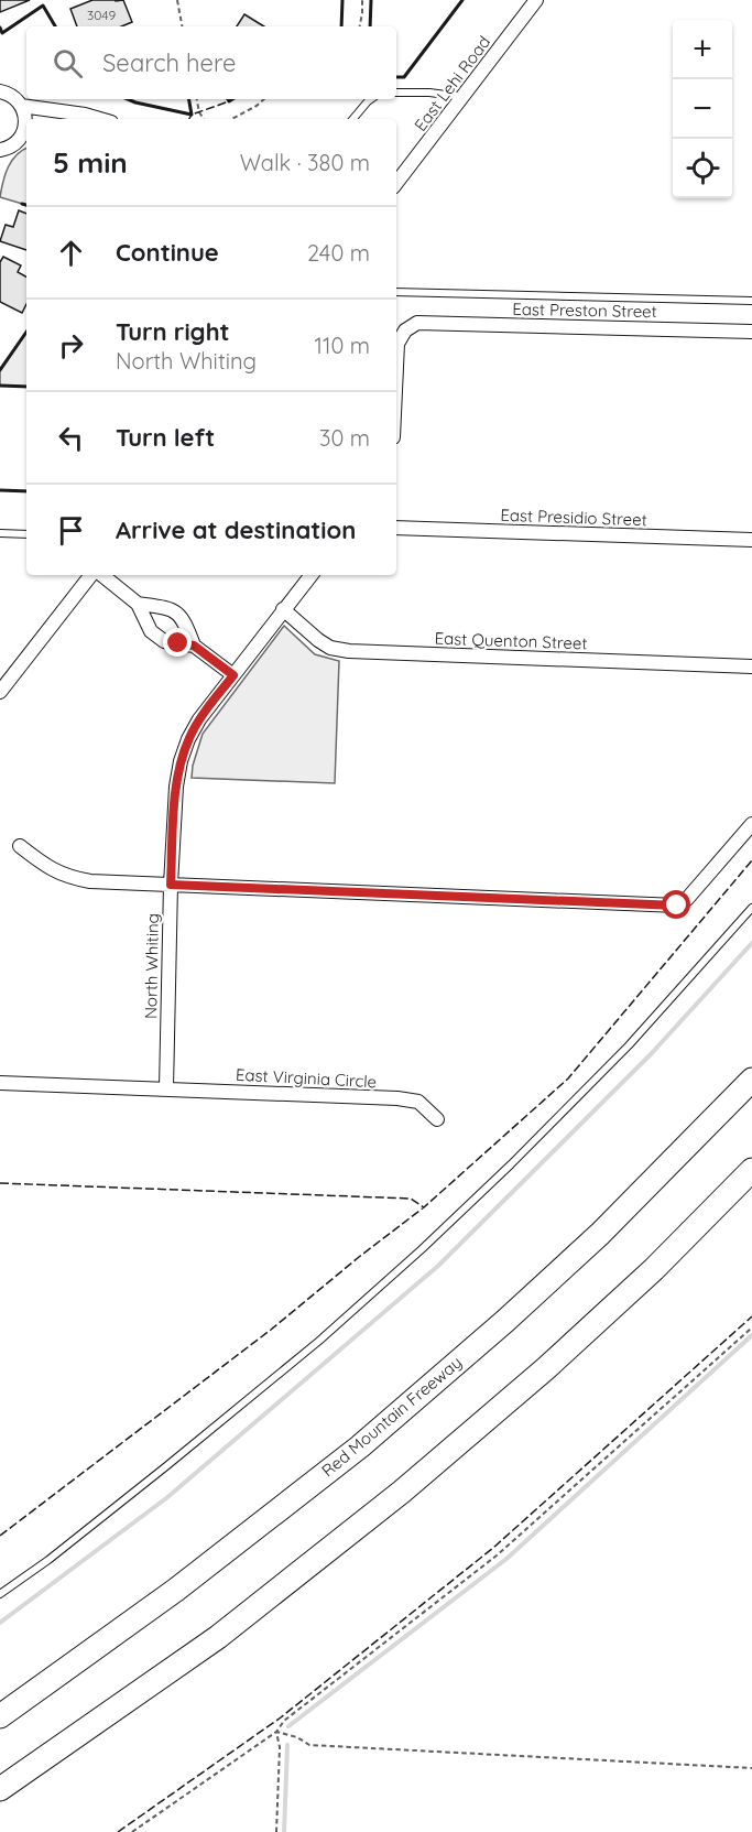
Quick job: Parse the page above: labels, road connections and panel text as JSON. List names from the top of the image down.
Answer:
{
  "streets": {
    "highway": ["Red Mountain Freeway"],
    "street": [
      "East Lehi Road",
      "East Preston Street",
      "East Presidio Street",
      "East Quenton Street",
      "North Whiting",
      "East Virginia Circle"
    ]
  },
  "crossings": [
    ["East Quenton Street", "North Whiting"],
    ["North Whiting", "East Virginia Circle"]
  ],
  "house_numbers": ["3049"],
  "page": {
    "map_buttons": ["+", "−"],
    "search": "Search here",
    "heading": ["5 min", "Walk · 380 m"],
    "list": [
      ["Continue", "240 m"],
      ["Turn right", "North Whiting", "110 m"],
      ["Turn left", "30 m"],
      "Arrive at destination"
    ]
  }
}
